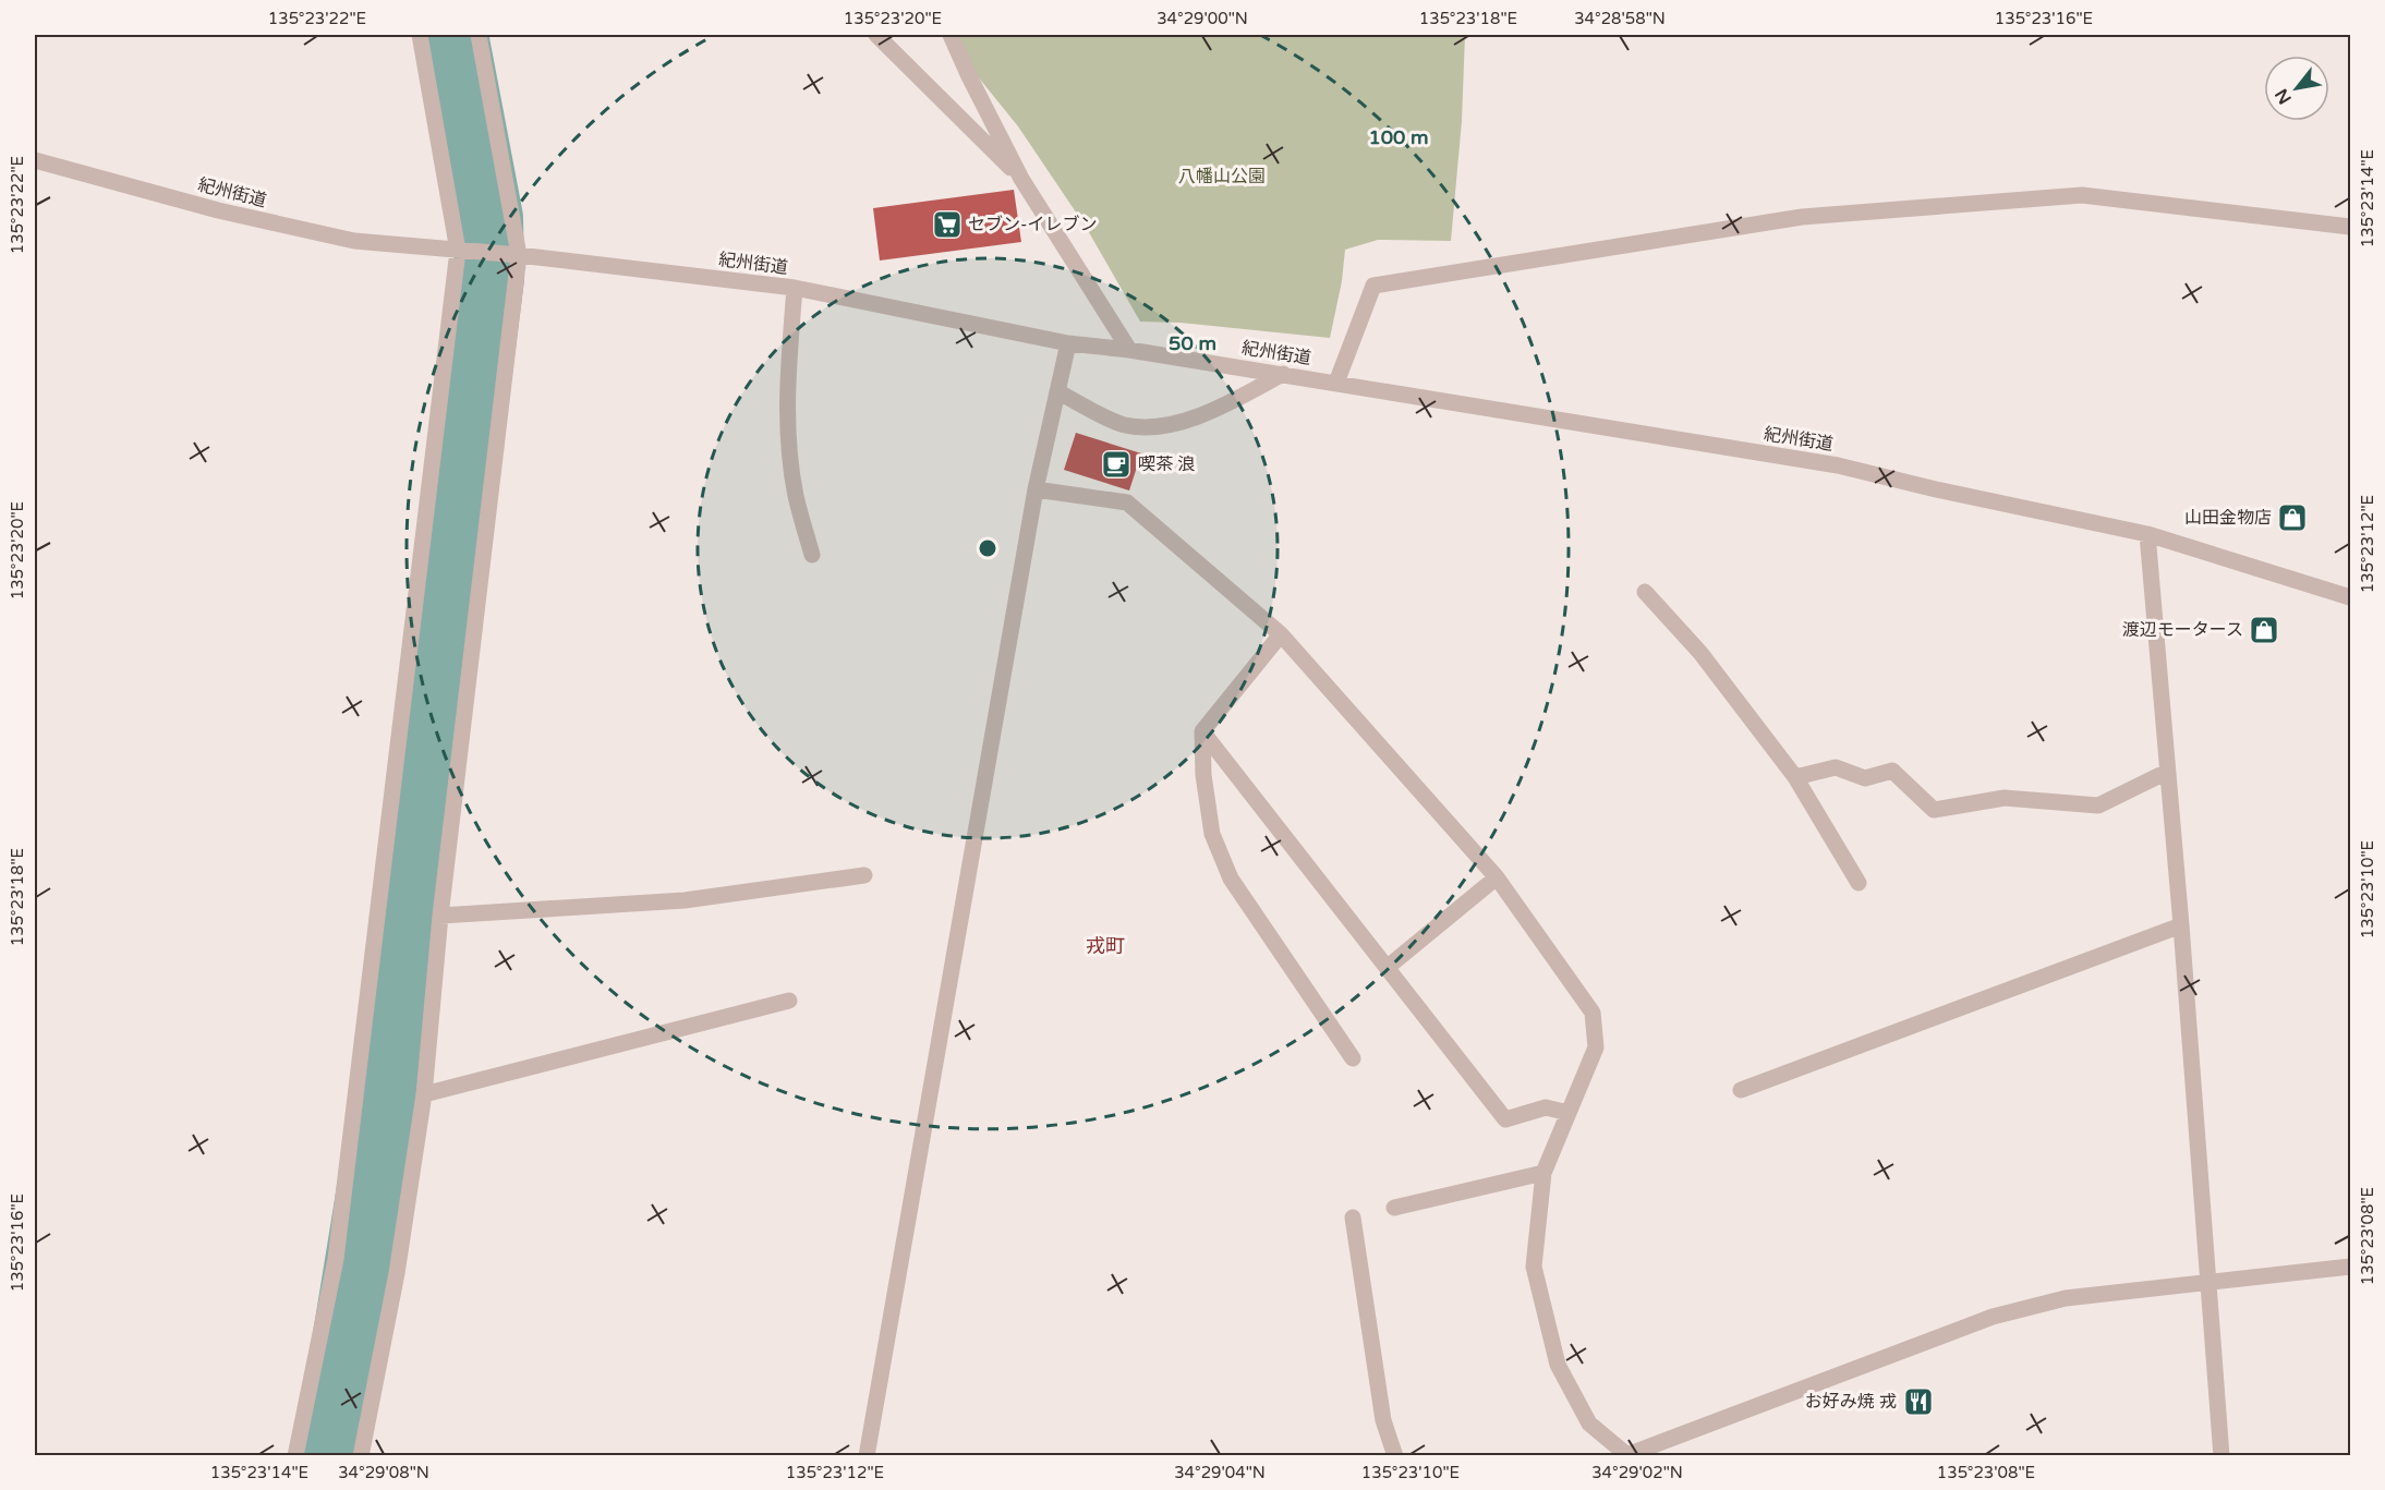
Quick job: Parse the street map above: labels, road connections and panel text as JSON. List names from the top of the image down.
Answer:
{
  "streets": {
    "street": ["紀州街道"]
  },
  "districts": ["戎町"],
  "parks": ["八幡山公園"],
  "places": {
    "supermarket": ["セブン-イレブン"],
    "cafe": ["喫茶 浪"],
    "shop": ["山田金物店", "渡辺モータース"],
    "restaurant": ["お好み焼 戎"]
  },
  "north": "bottom left",
  "coordinates": [
    "135°23'22\"E",
    "135°23'20\"E",
    "34°29'00\"N",
    "135°23'18\"E",
    "34°28'58\"N",
    "135°23'16\"E",
    "135°23'14\"E",
    "135°23'12\"E",
    "135°23'10\"E",
    "135°23'08\"E",
    "34°29'08\"N",
    "34°29'04\"N",
    "34°29'02\"N"
  ],
  "rings": ["100 m", "50 m"]
}
